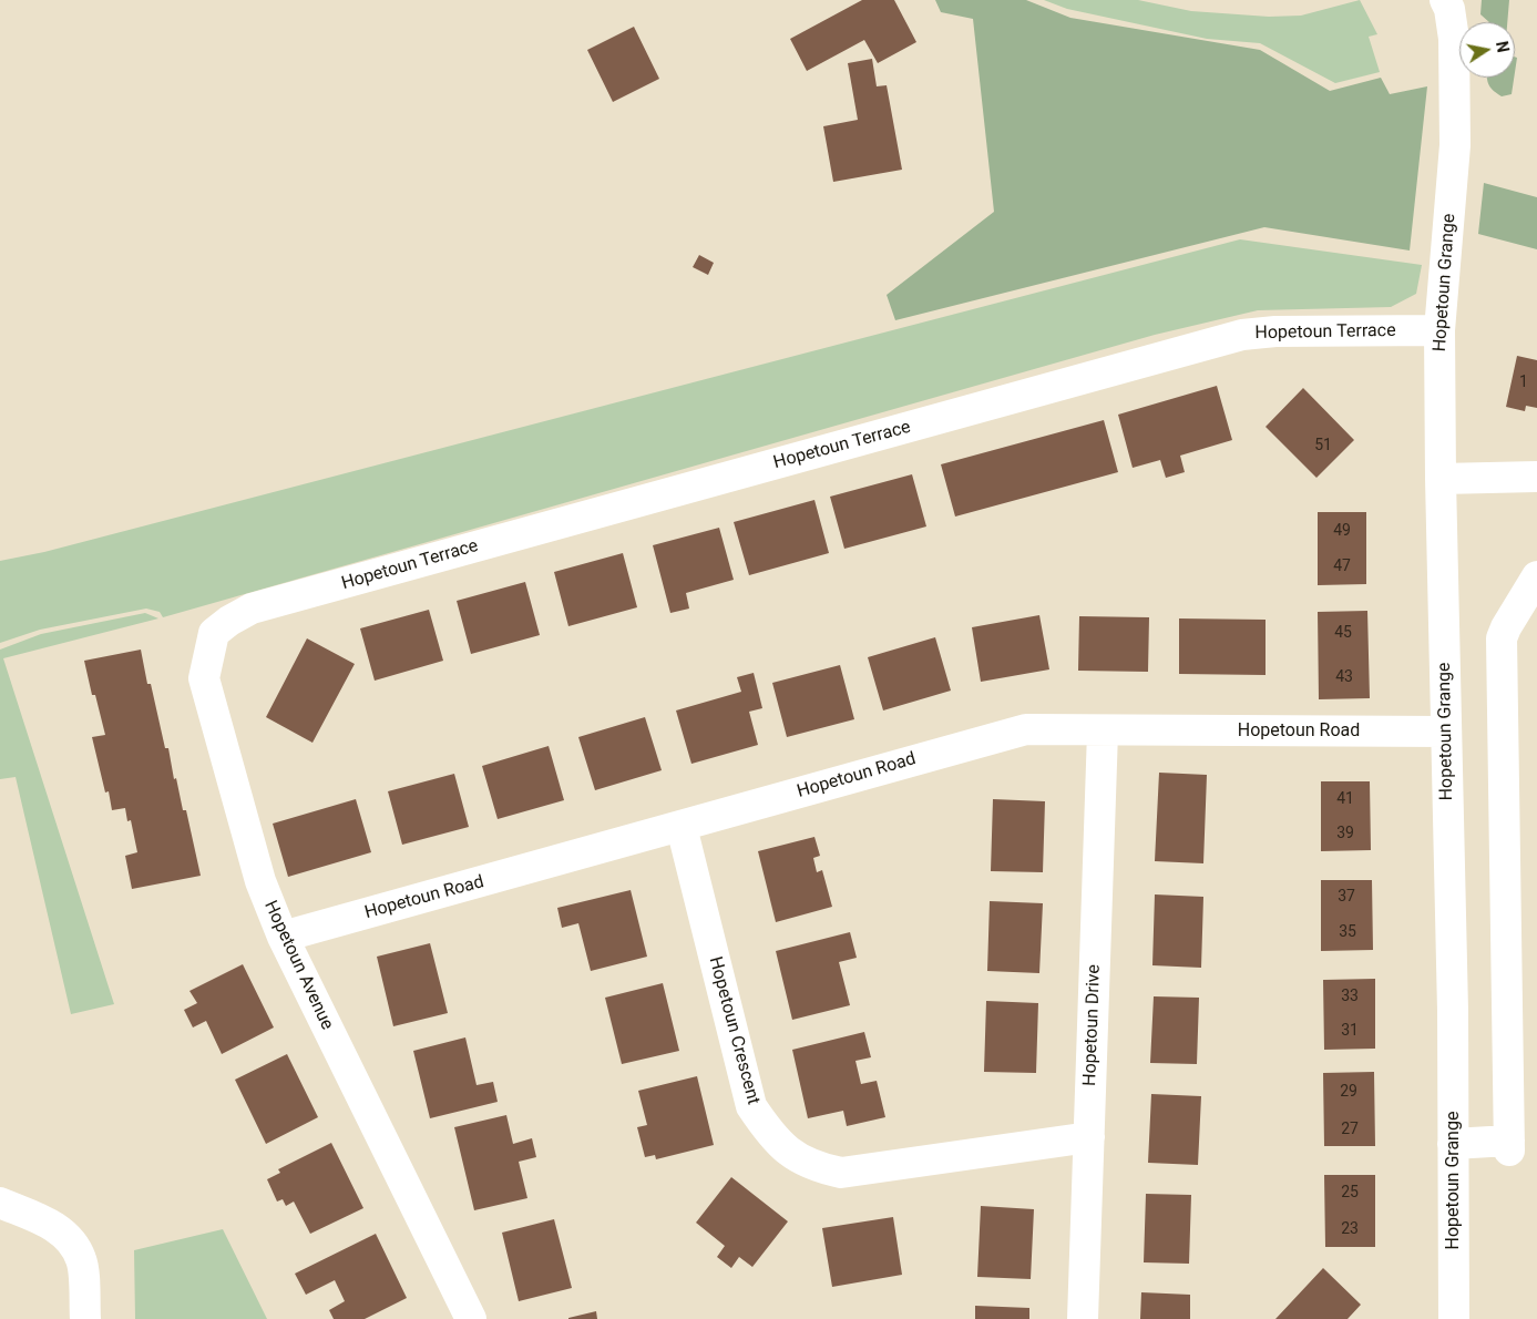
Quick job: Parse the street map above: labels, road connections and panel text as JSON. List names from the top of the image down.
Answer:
{
  "streets": {
    "street": [
      "Hopetoun Grange",
      "Hopetoun Terrace",
      "Hopetoun Road",
      "Hopetoun Avenue",
      "Hopetoun Drive",
      "Hopetoun Crescent"
    ]
  },
  "crossings": [
    ["Hopetoun Grange", "Hopetoun Terrace"],
    ["Hopetoun Grange", "Hopetoun Road"],
    ["Hopetoun Terrace", "Hopetoun Avenue"],
    ["Hopetoun Road", "Hopetoun Avenue"],
    ["Hopetoun Road", "Hopetoun Drive"],
    ["Hopetoun Road", "Hopetoun Crescent"],
    ["Hopetoun Drive", "Hopetoun Crescent"]
  ],
  "house_numbers": [
    "1",
    "51",
    "49",
    "47",
    "45",
    "43",
    "41",
    "39",
    "37",
    "35",
    "33",
    "31",
    "29",
    "27",
    "25",
    "23"
  ],
  "north": "right"
}
